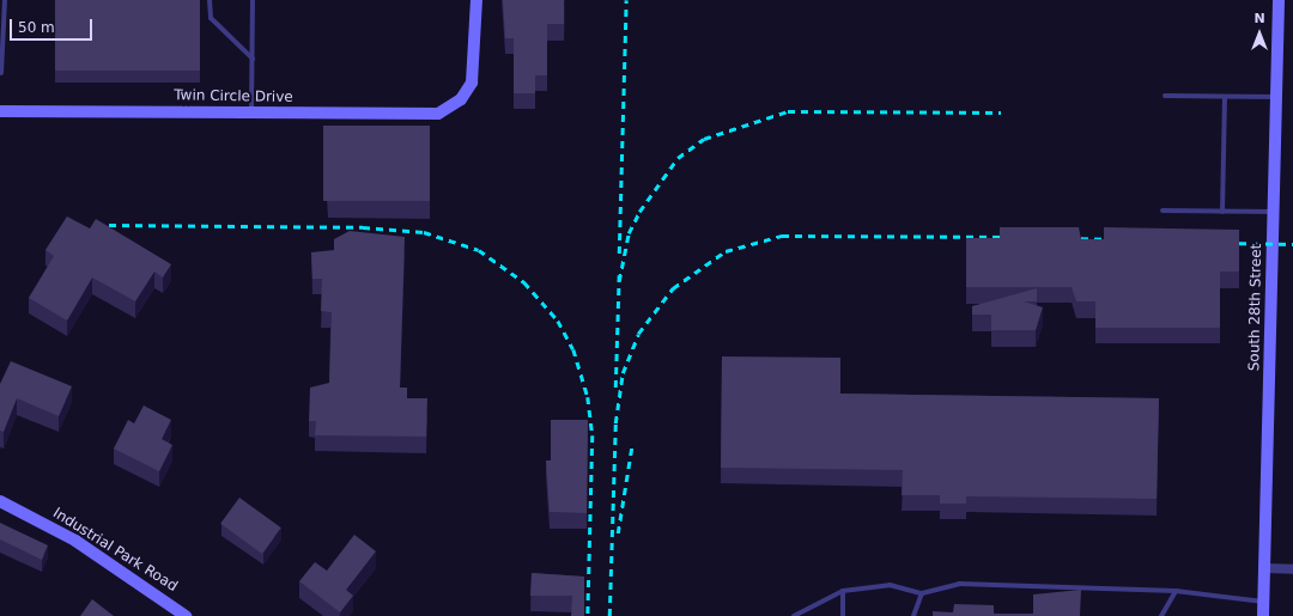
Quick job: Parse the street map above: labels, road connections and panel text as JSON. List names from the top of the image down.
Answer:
{
  "streets": {
    "street": ["Twin Circle Drive", "South 28th Street", "Industrial Park Road"]
  },
  "scale_bar": "50 m",
  "north": "top"
}
